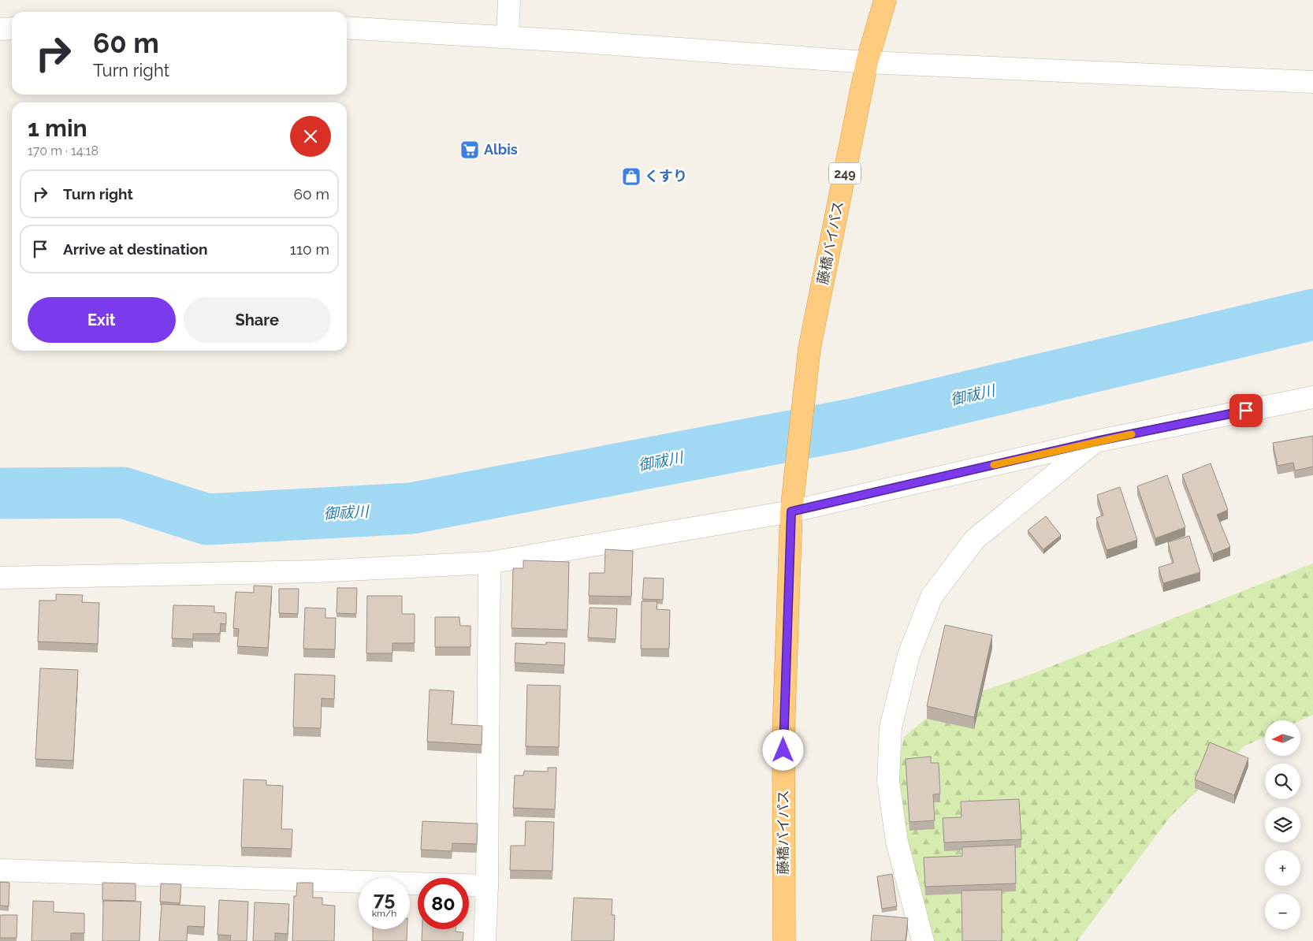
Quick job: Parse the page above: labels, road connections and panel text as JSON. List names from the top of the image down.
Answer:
{
  "streets": {
    "highway": ["249", "藤橋バイパス"]
  },
  "water": ["御祓川"],
  "places": {
    "supermarket": ["Albis"],
    "shop": ["くすり"]
  },
  "north": "left",
  "page": {
    "turn": ["60 m", "Turn right"],
    "heading": ["1 min", "170 m · 14:18"],
    "list": [
      {
        "name": "Turn right",
        "value": "60 m"
      },
      {
        "name": "Arrive at destination",
        "value": "110 m"
      }
    ],
    "buttons": ["Exit", "Share"],
    "map_buttons": ["+", "−"],
    "speed": "75 km/h",
    "limit": "80"
  }
}
